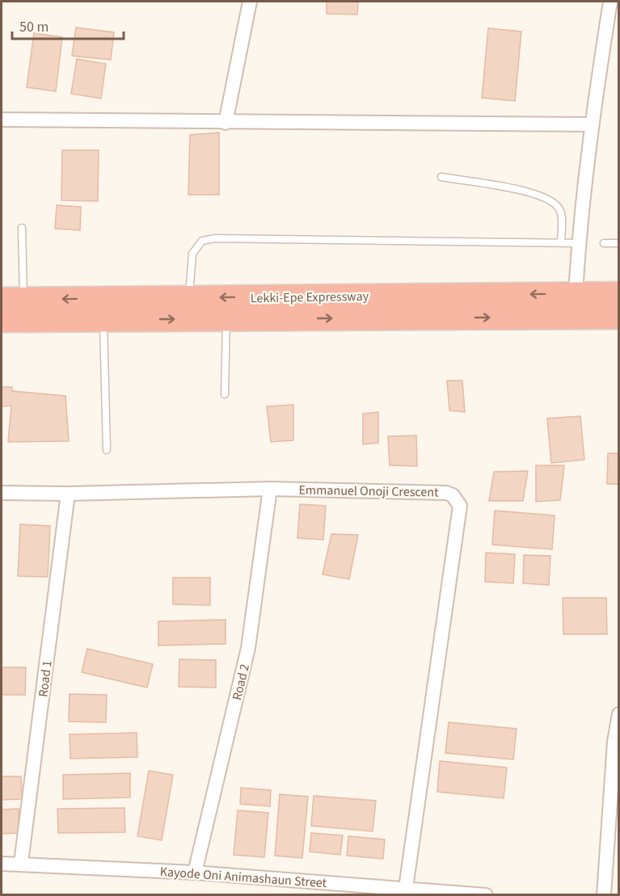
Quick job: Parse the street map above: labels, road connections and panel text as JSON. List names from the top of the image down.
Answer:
{
  "streets": {
    "highway": ["Lekki-Epe Expressway"],
    "street": [
      "Emmanuel Onoji Crescent",
      "Road 1",
      "Road 2",
      "Kayode Oni Animashaun Street"
    ]
  },
  "crossings": [
    ["Emmanuel Onoji Crescent", "Road 1"],
    ["Emmanuel Onoji Crescent", "Road 2"],
    ["Emmanuel Onoji Crescent", "Kayode Oni Animashaun Street"],
    ["Road 1", "Kayode Oni Animashaun Street"],
    ["Road 2", "Kayode Oni Animashaun Street"]
  ],
  "scale_bar": "50 m"
}
